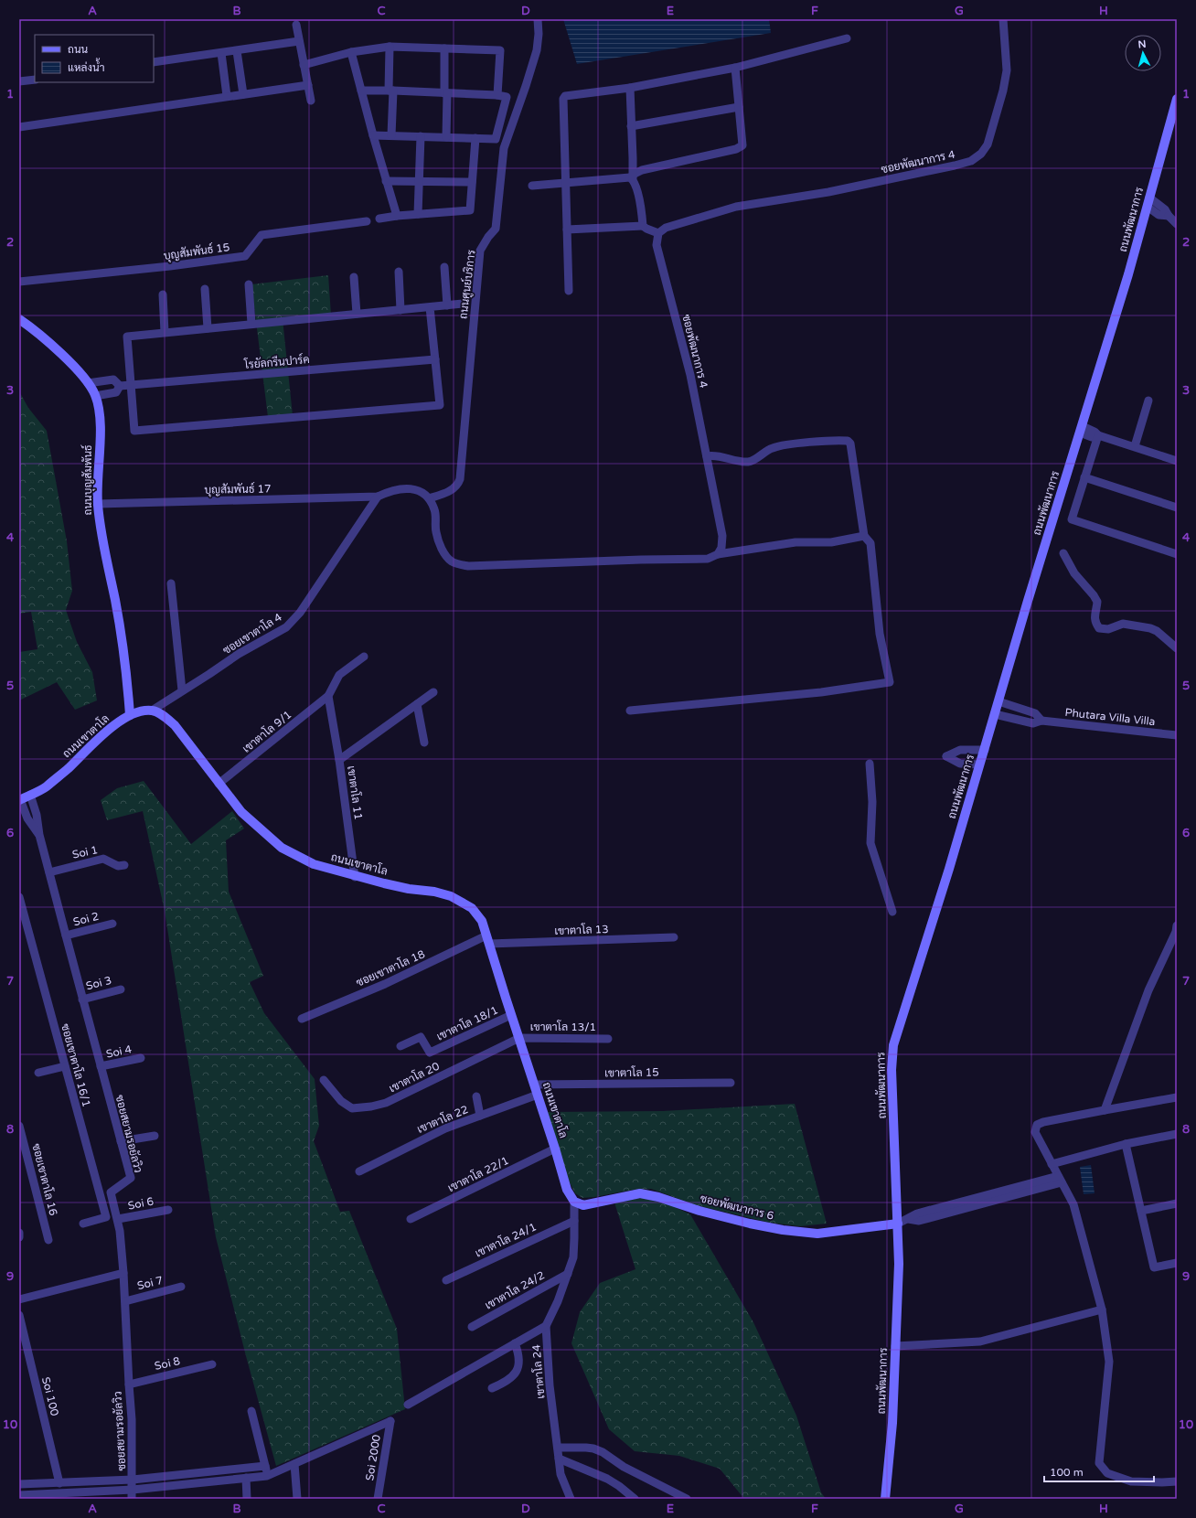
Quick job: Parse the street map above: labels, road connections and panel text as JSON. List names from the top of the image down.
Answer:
{
  "streets": {
    "street": [
      "ซอยพัฒนาการ 4",
      "ถนนพัฒนาการ",
      "บุญสัมพันธ์ 15",
      "ถนนศูนย์บริการ",
      "โรยัลกรีนปาร์ค",
      "ถนนบุญสัมพันธ์",
      "บุญสัมพันธ์ 17",
      "ซอยเขาตาโล 4",
      "Phutara Villa Villa",
      "เขาตาโล 9/1",
      "ถนนเขาตาโล",
      "เขาตาโล 11",
      "Soi 1",
      "Soi 2",
      "เขาตาโล 13",
      "ซอยเขาตาโล 18",
      "Soi 3",
      "เขาตาโล 18/1",
      "เขาตาโล 13/1",
      "Soi 4",
      "ซอยเขาตาโล 16/1",
      "เขาตาโล 15",
      "เขาตาโล 20",
      "เขาตาโล 22",
      "ซอยสยามรอยัลวิว",
      "เขาตาโล 22/1",
      "ซอยเขาตาโล 16",
      "Soi 6",
      "ซอยพัฒนาการ 6",
      "เขาตาโล 24/1",
      "Soi 7",
      "เขาตาโล 24/2",
      "Soi 8",
      "เขาตาโล 24",
      "Soi 100",
      "Soi 2000"
    ]
  },
  "crossings": [
    ["ถนนพัฒนาการ", "Phutara Villa Villa"],
    ["ถนนพัฒนาการ", "ซอยพัฒนาการ 6"],
    ["โรยัลกรีนปาร์ค", "ถนนบุญสัมพันธ์"],
    ["ถนนบุญสัมพันธ์", "บุญสัมพันธ์ 17"],
    ["ถนนบุญสัมพันธ์", "ถนนเขาตาโล"],
    ["บุญสัมพันธ์ 17", "ซอยเขาตาโล 4"],
    ["ซอยเขาตาโล 4", "ถนนเขาตาโล"],
    ["เขาตาโล 9/1", "ถนนเขาตาโล"],
    ["ถนนเขาตาโล", "เขาตาโล 11"],
    ["ถนนเขาตาโล", "เขาตาโล 13"],
    ["ถนนเขาตาโล", "ซอยเขาตาโล 18"],
    ["ถนนเขาตาโล", "เขาตาโล 18/1"],
    ["ถนนเขาตาโล", "เขาตาโล 13/1"],
    ["ถนนเขาตาโล", "เขาตาโล 15"],
    ["ถนนเขาตาโล", "เขาตาโล 20"],
    ["ถนนเขาตาโล", "เขาตาโล 22"],
    ["ถนนเขาตาโล", "เขาตาโล 22/1"],
    ["ถนนเขาตาโล", "ซอยพัฒนาการ 6"],
    ["ถนนเขาตาโล", "เขาตาโล 24"],
    ["Soi 1", "ซอยสยามรอยัลวิว"],
    ["Soi 2", "ซอยสยามรอยัลวิว"],
    ["เขาตาโล 13", "ซอยเขาตาโล 18"],
    ["Soi 3", "ซอยสยามรอยัลวิว"],
    ["เขาตาโล 13/1", "เขาตาโล 20"],
    ["Soi 4", "ซอยสยามรอยัลวิว"],
    ["ซอยสยามรอยัลวิว", "Soi 6"],
    ["ซอยสยามรอยัลวิว", "Soi 7"],
    ["ซอยสยามรอยัลวิว", "Soi 8"],
    ["ซอยพัฒนาการ 6", "เขาตาโล 24"],
    ["เขาตาโล 24/1", "เขาตาโล 24"],
    ["เขาตาโล 24/2", "เขาตาโล 24"]
  ],
  "legend": ["ถนน", "แหล่งน้ำ"],
  "scale_bar": "100 m",
  "north": "top",
  "grid": {
    "columns": [
      "A",
      "B",
      "C",
      "D",
      "E",
      "F",
      "G",
      "H"
    ],
    "rows": [
      "1",
      "2",
      "3",
      "4",
      "5",
      "6",
      "7",
      "8",
      "9",
      "10"
    ]
  }
}
